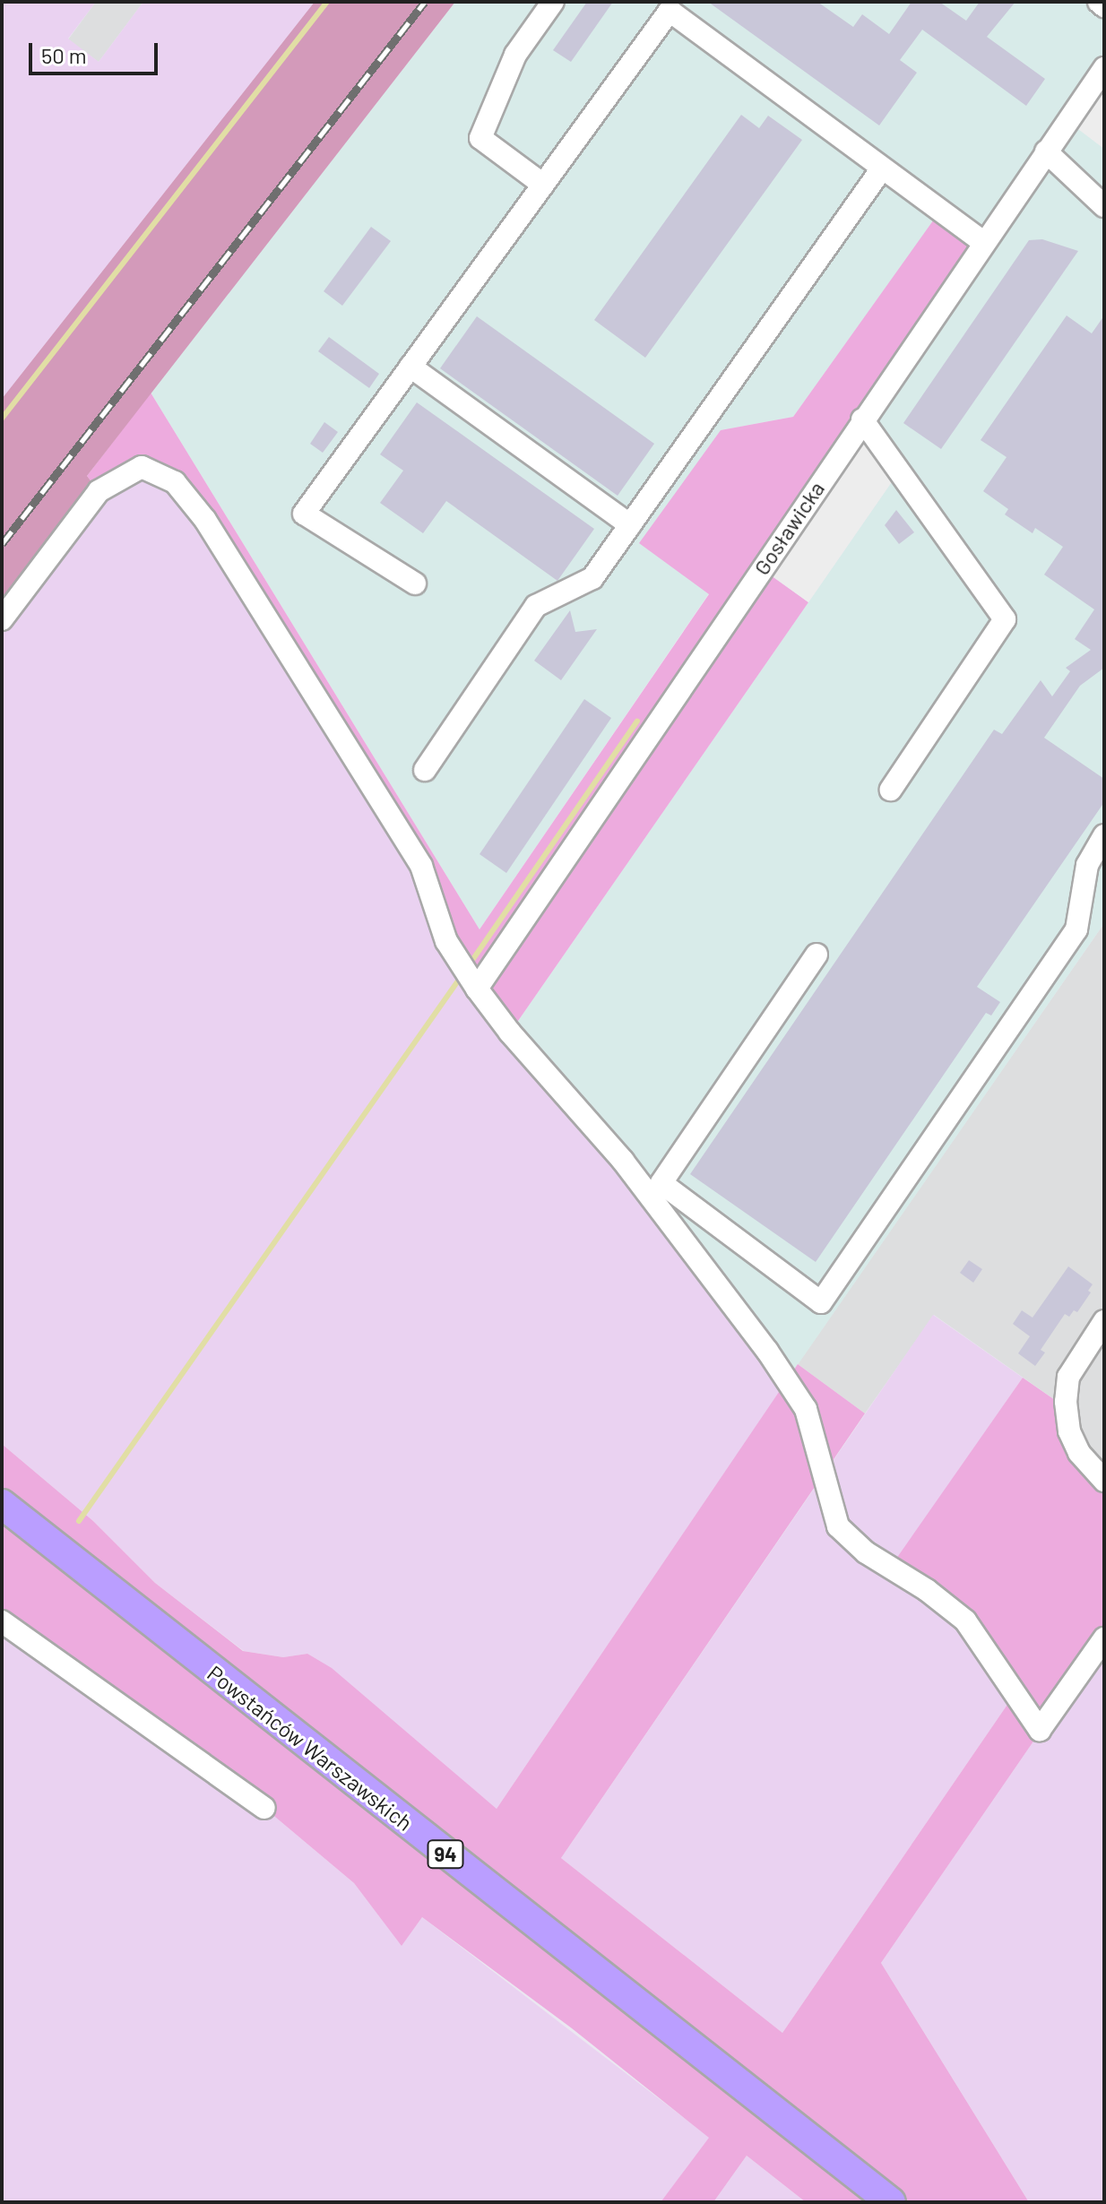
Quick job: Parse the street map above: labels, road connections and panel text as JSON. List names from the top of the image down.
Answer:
{
  "streets": {
    "main road": ["Powstańców Warszawskich", "94"],
    "street": ["Gosławicka"]
  },
  "scale_bar": "50 m"
}
